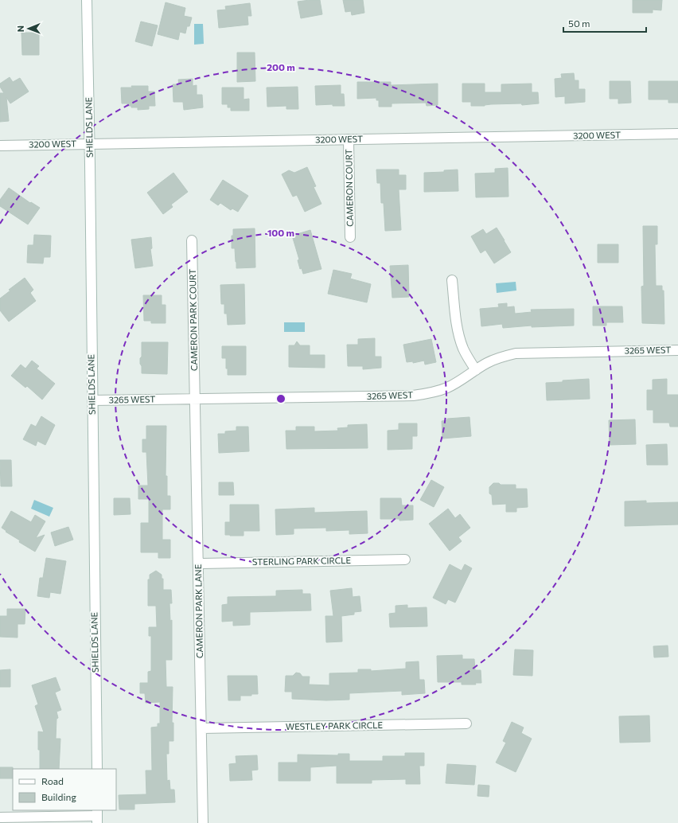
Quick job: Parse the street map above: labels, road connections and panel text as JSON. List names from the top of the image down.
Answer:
{
  "streets": {
    "street": [
      "SHIELDS LANE",
      "3200 WEST",
      "CAMERON COURT",
      "CAMERON PARK COURT",
      "3265 WEST",
      "STERLING PARK CIRCLE",
      "CAMERON PARK LANE",
      "WESTLEY PARK CIRCLE"
    ]
  },
  "crossings": [
    ["SHIELDS LANE", "3200 WEST"],
    ["SHIELDS LANE", "3265 WEST"],
    ["3200 WEST", "CAMERON COURT"],
    ["CAMERON PARK COURT", "3265 WEST"],
    ["CAMERON PARK COURT", "CAMERON PARK LANE"],
    ["3265 WEST", "CAMERON PARK LANE"],
    ["STERLING PARK CIRCLE", "CAMERON PARK LANE"],
    ["CAMERON PARK LANE", "WESTLEY PARK CIRCLE"]
  ],
  "legend": ["Road", "Building"],
  "scale_bar": "50 m",
  "north": "left",
  "rings": ["200 m", "100 m"]
}
